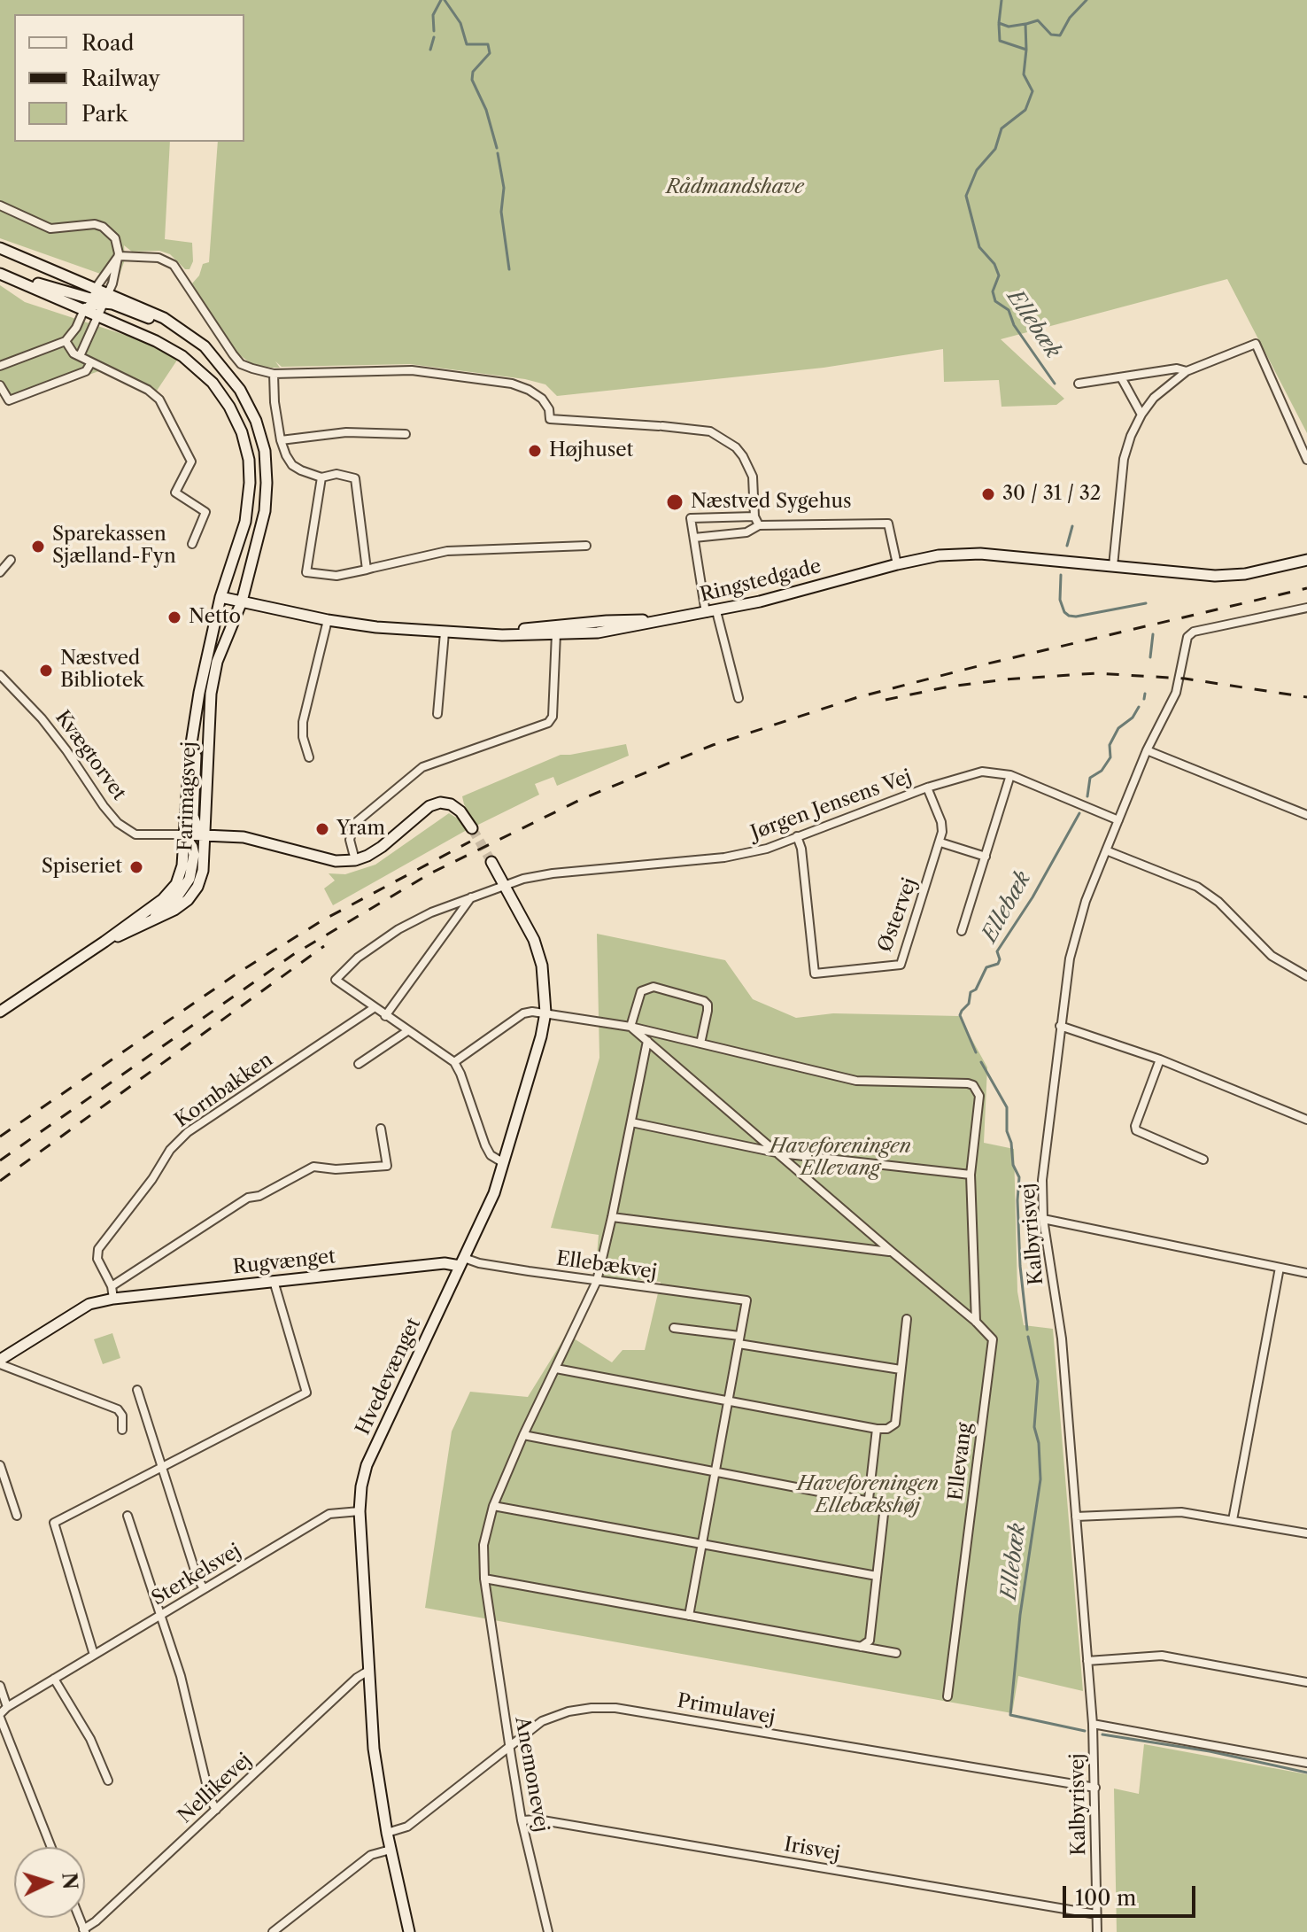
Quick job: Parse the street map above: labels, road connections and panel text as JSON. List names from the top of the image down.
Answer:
{
  "streets": {
    "street": [
      "Ringstedgade",
      "Kvægtorvet",
      "Farimagsvej",
      "Jørgen Jensens Vej",
      "Østervej",
      "Kornbakken",
      "Kalbyrisvej",
      "Rugvænget",
      "Ellebækvej",
      "Hvedevænget",
      "Ellevang",
      "Sterkelsvej",
      "Primulavej",
      "Anemonevej",
      "Nellikevej",
      "Irisvej"
    ]
  },
  "crossings": [
    ["Ringstedgade", "Farimagsvej"],
    ["Kvægtorvet", "Farimagsvej"],
    ["Jørgen Jensens Vej", "Østervej"],
    ["Jørgen Jensens Vej", "Kornbakken"],
    ["Jørgen Jensens Vej", "Kalbyrisvej"],
    ["Jørgen Jensens Vej", "Hvedevænget"],
    ["Kornbakken", "Rugvænget"],
    ["Kalbyrisvej", "Primulavej"],
    ["Kalbyrisvej", "Irisvej"],
    ["Rugvænget", "Ellebækvej"],
    ["Rugvænget", "Hvedevænget"],
    ["Ellebækvej", "Hvedevænget"],
    ["Ellebækvej", "Anemonevej"],
    ["Hvedevænget", "Ellevang"],
    ["Hvedevænget", "Sterkelsvej"],
    ["Hvedevænget", "Primulavej"],
    ["Hvedevænget", "Nellikevej"],
    ["Primulavej", "Anemonevej"],
    ["Anemonevej", "Irisvej"]
  ],
  "water": ["Ellebæk"],
  "parks": ["Rådmandshave", "Haveforeningen Ellevang", "Haveforeningen Ellebækshøj"],
  "places": [
    "Højhuset",
    "30 / 31 / 32",
    "Næstved Sygehus",
    "Sparekassen Sjælland-Fyn",
    "Netto",
    "Næstved Bibliotek",
    "Yram",
    "Spiseriet"
  ],
  "legend": ["Road", "Railway", "Park"],
  "scale_bar": "100 m",
  "north": "right"
}
